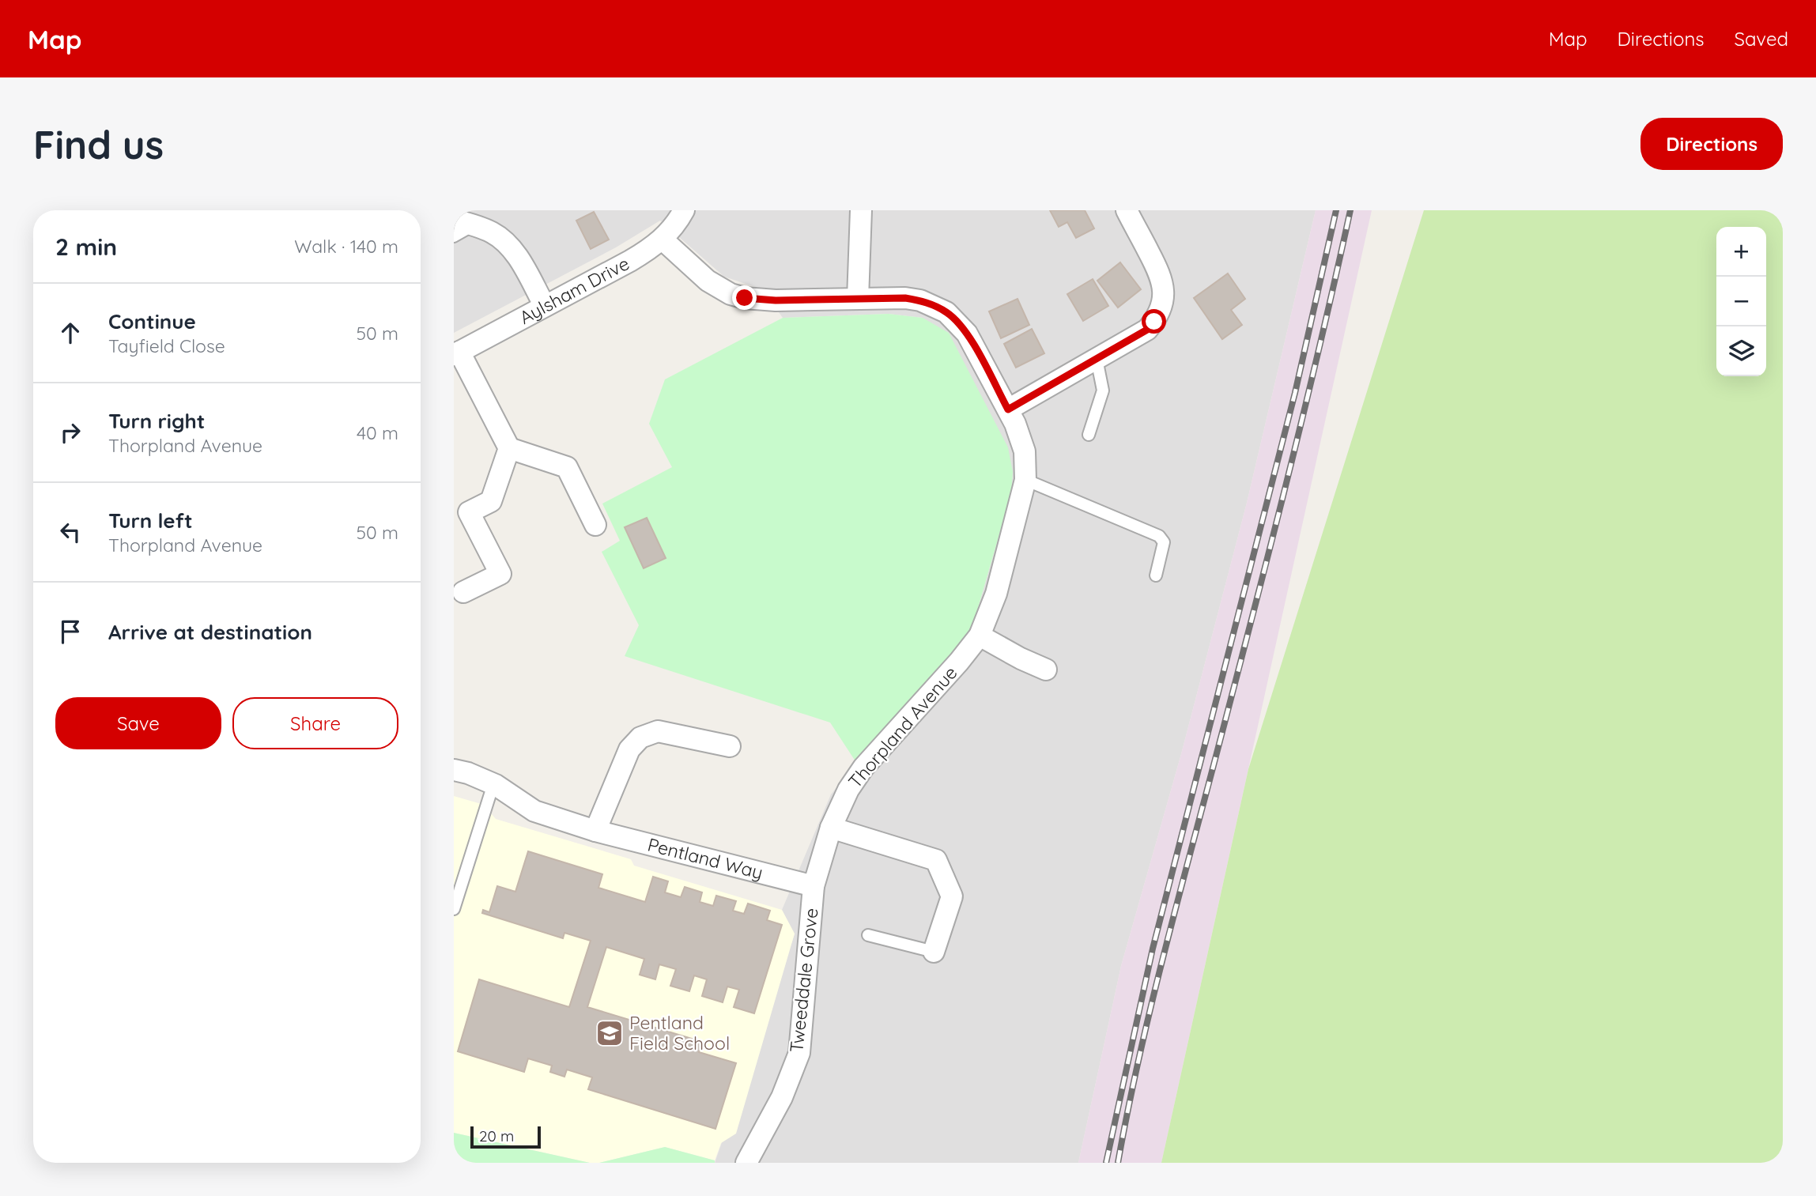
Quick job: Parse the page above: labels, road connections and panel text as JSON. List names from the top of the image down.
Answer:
{
  "streets": {
    "street": [
      "Aylsham Drive",
      "Thorpland Avenue",
      "Pentland Way",
      "Tweeddale Grove"
    ]
  },
  "crossings": [
    ["Aylsham Drive", "Thorpland Avenue"],
    ["Thorpland Avenue", "Pentland Way"],
    ["Thorpland Avenue", "Tweeddale Grove"],
    ["Pentland Way", "Tweeddale Grove"]
  ],
  "places": {
    "school or university": ["Pentland Field School"]
  },
  "scale_bar": "20 m",
  "page": {
    "header": "Map",
    "nav": ["Map", "Directions", "Saved"],
    "buttons": [
      "Directions",
      ["Save", "Share"]
    ],
    "title": "Find us",
    "heading": ["2 min", "Walk · 140 m"],
    "map_buttons": ["+", "−"],
    "list": [
      ["Continue", "Tayfield Close", "50 m"],
      ["Turn right", "Thorpland Avenue", "40 m"],
      ["Turn left", "Thorpland Avenue", "50 m"],
      "Arrive at destination"
    ],
    "scale": "20 m"
  }
}
